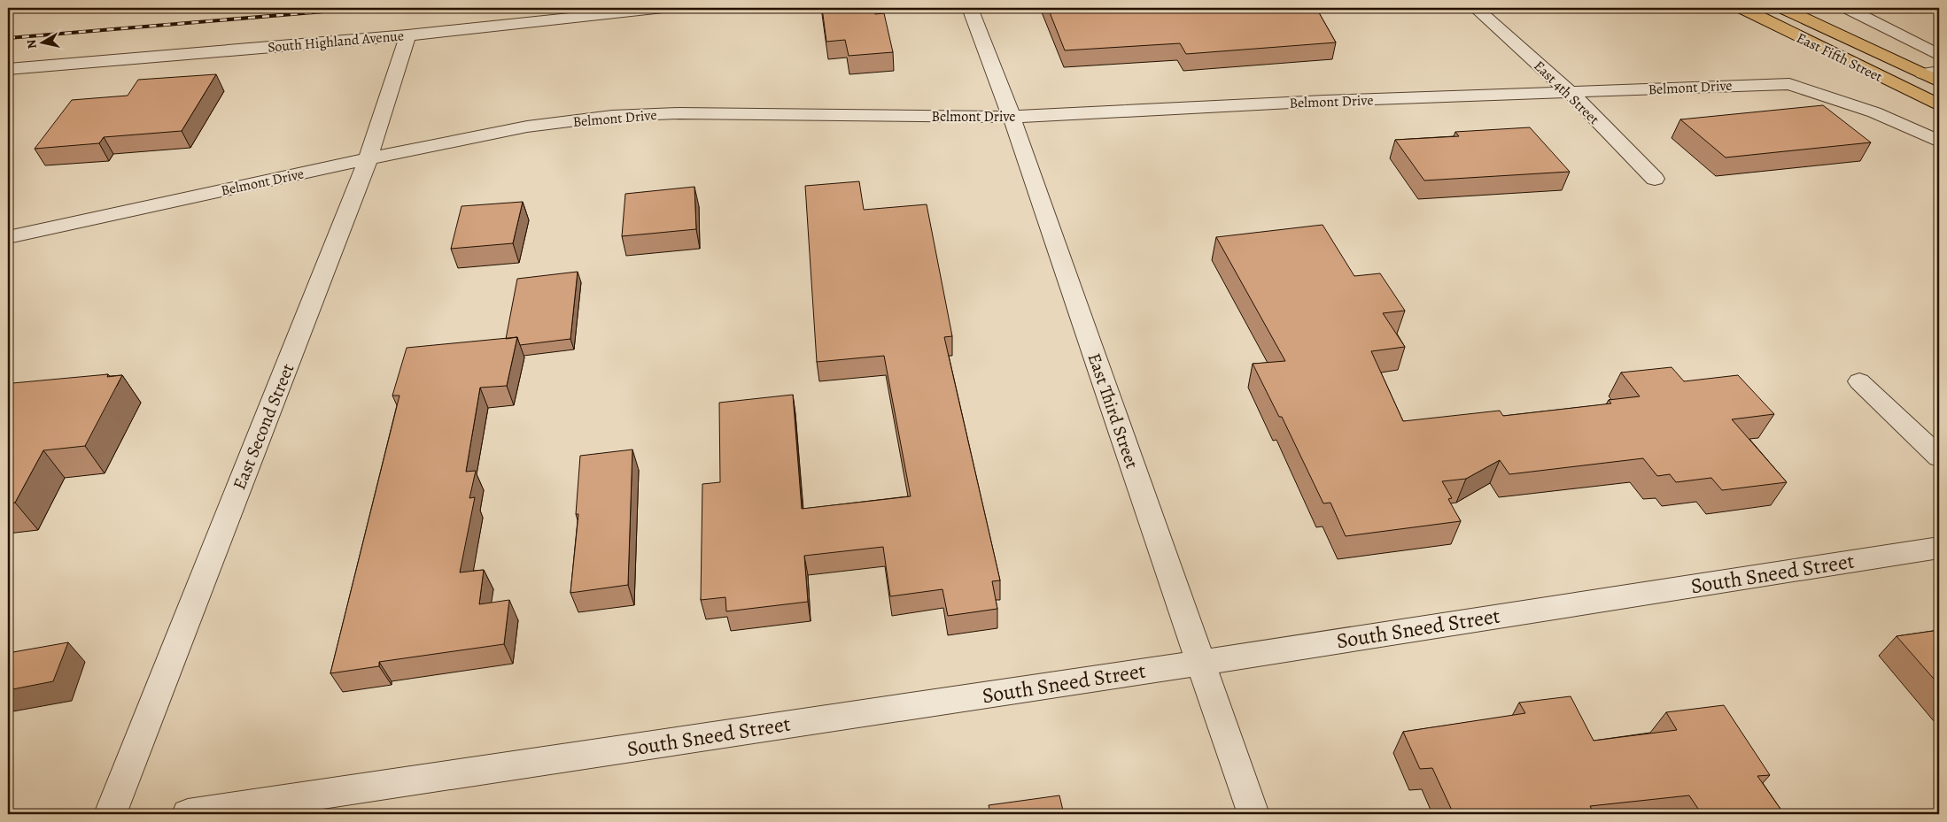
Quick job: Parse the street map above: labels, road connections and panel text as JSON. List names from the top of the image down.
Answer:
{
  "streets": {
    "main road": ["East Fifth Street"],
    "street": [
      "South Highland Avenue",
      "Belmont Drive",
      "East 4th Street",
      "East Third Street",
      "East Second Street",
      "South Sneed Street"
    ]
  },
  "crossings": [
    ["South Highland Avenue", "East Second Street"],
    ["Belmont Drive", "East 4th Street"],
    ["Belmont Drive", "East Third Street"],
    ["Belmont Drive", "East Second Street"],
    ["East Third Street", "South Sneed Street"]
  ],
  "north": "left"
}
